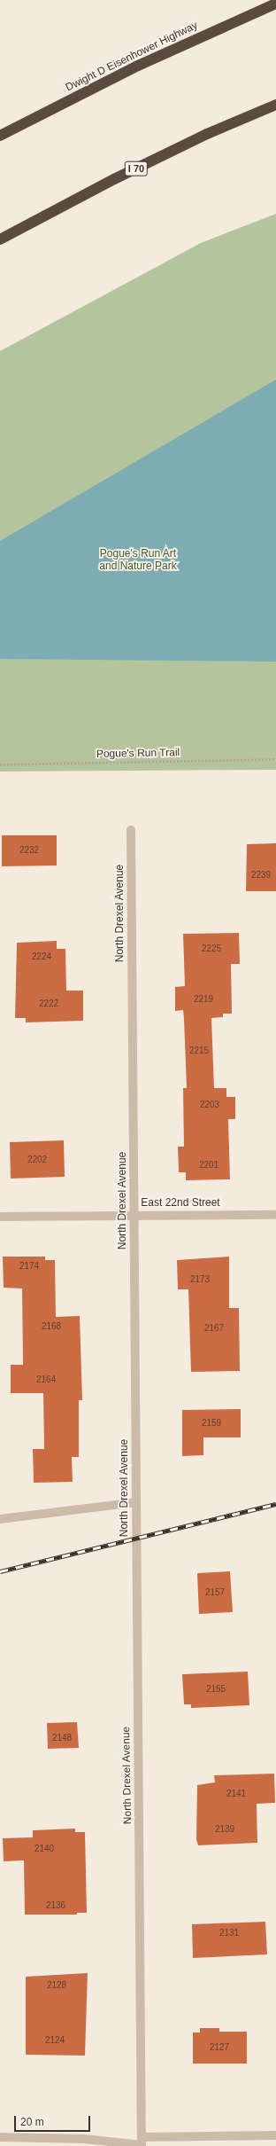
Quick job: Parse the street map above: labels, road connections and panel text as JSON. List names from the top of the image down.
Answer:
{
  "streets": {
    "highway": ["Dwight D Eisenhower Highway", "I 70"],
    "street": ["North Drexel Avenue", "East 22nd Street"],
    "path": ["Pogue's Run Trail"]
  },
  "crossings": [
    ["North Drexel Avenue", "East 22nd Street"]
  ],
  "parks": ["Pogue's Run Art and Nature Park"],
  "house_numbers": [
    "2232",
    "2239",
    "2225",
    "2224",
    "2219",
    "2222",
    "2215",
    "2203",
    "2202",
    "2201",
    "2174",
    "2173",
    "2168",
    "2167",
    "2164",
    "2159",
    "2157",
    "2155",
    "2148",
    "2141",
    "2139",
    "2140",
    "2136",
    "2131",
    "2128",
    "2124",
    "2127"
  ],
  "scale_bar": "20 m"
}
